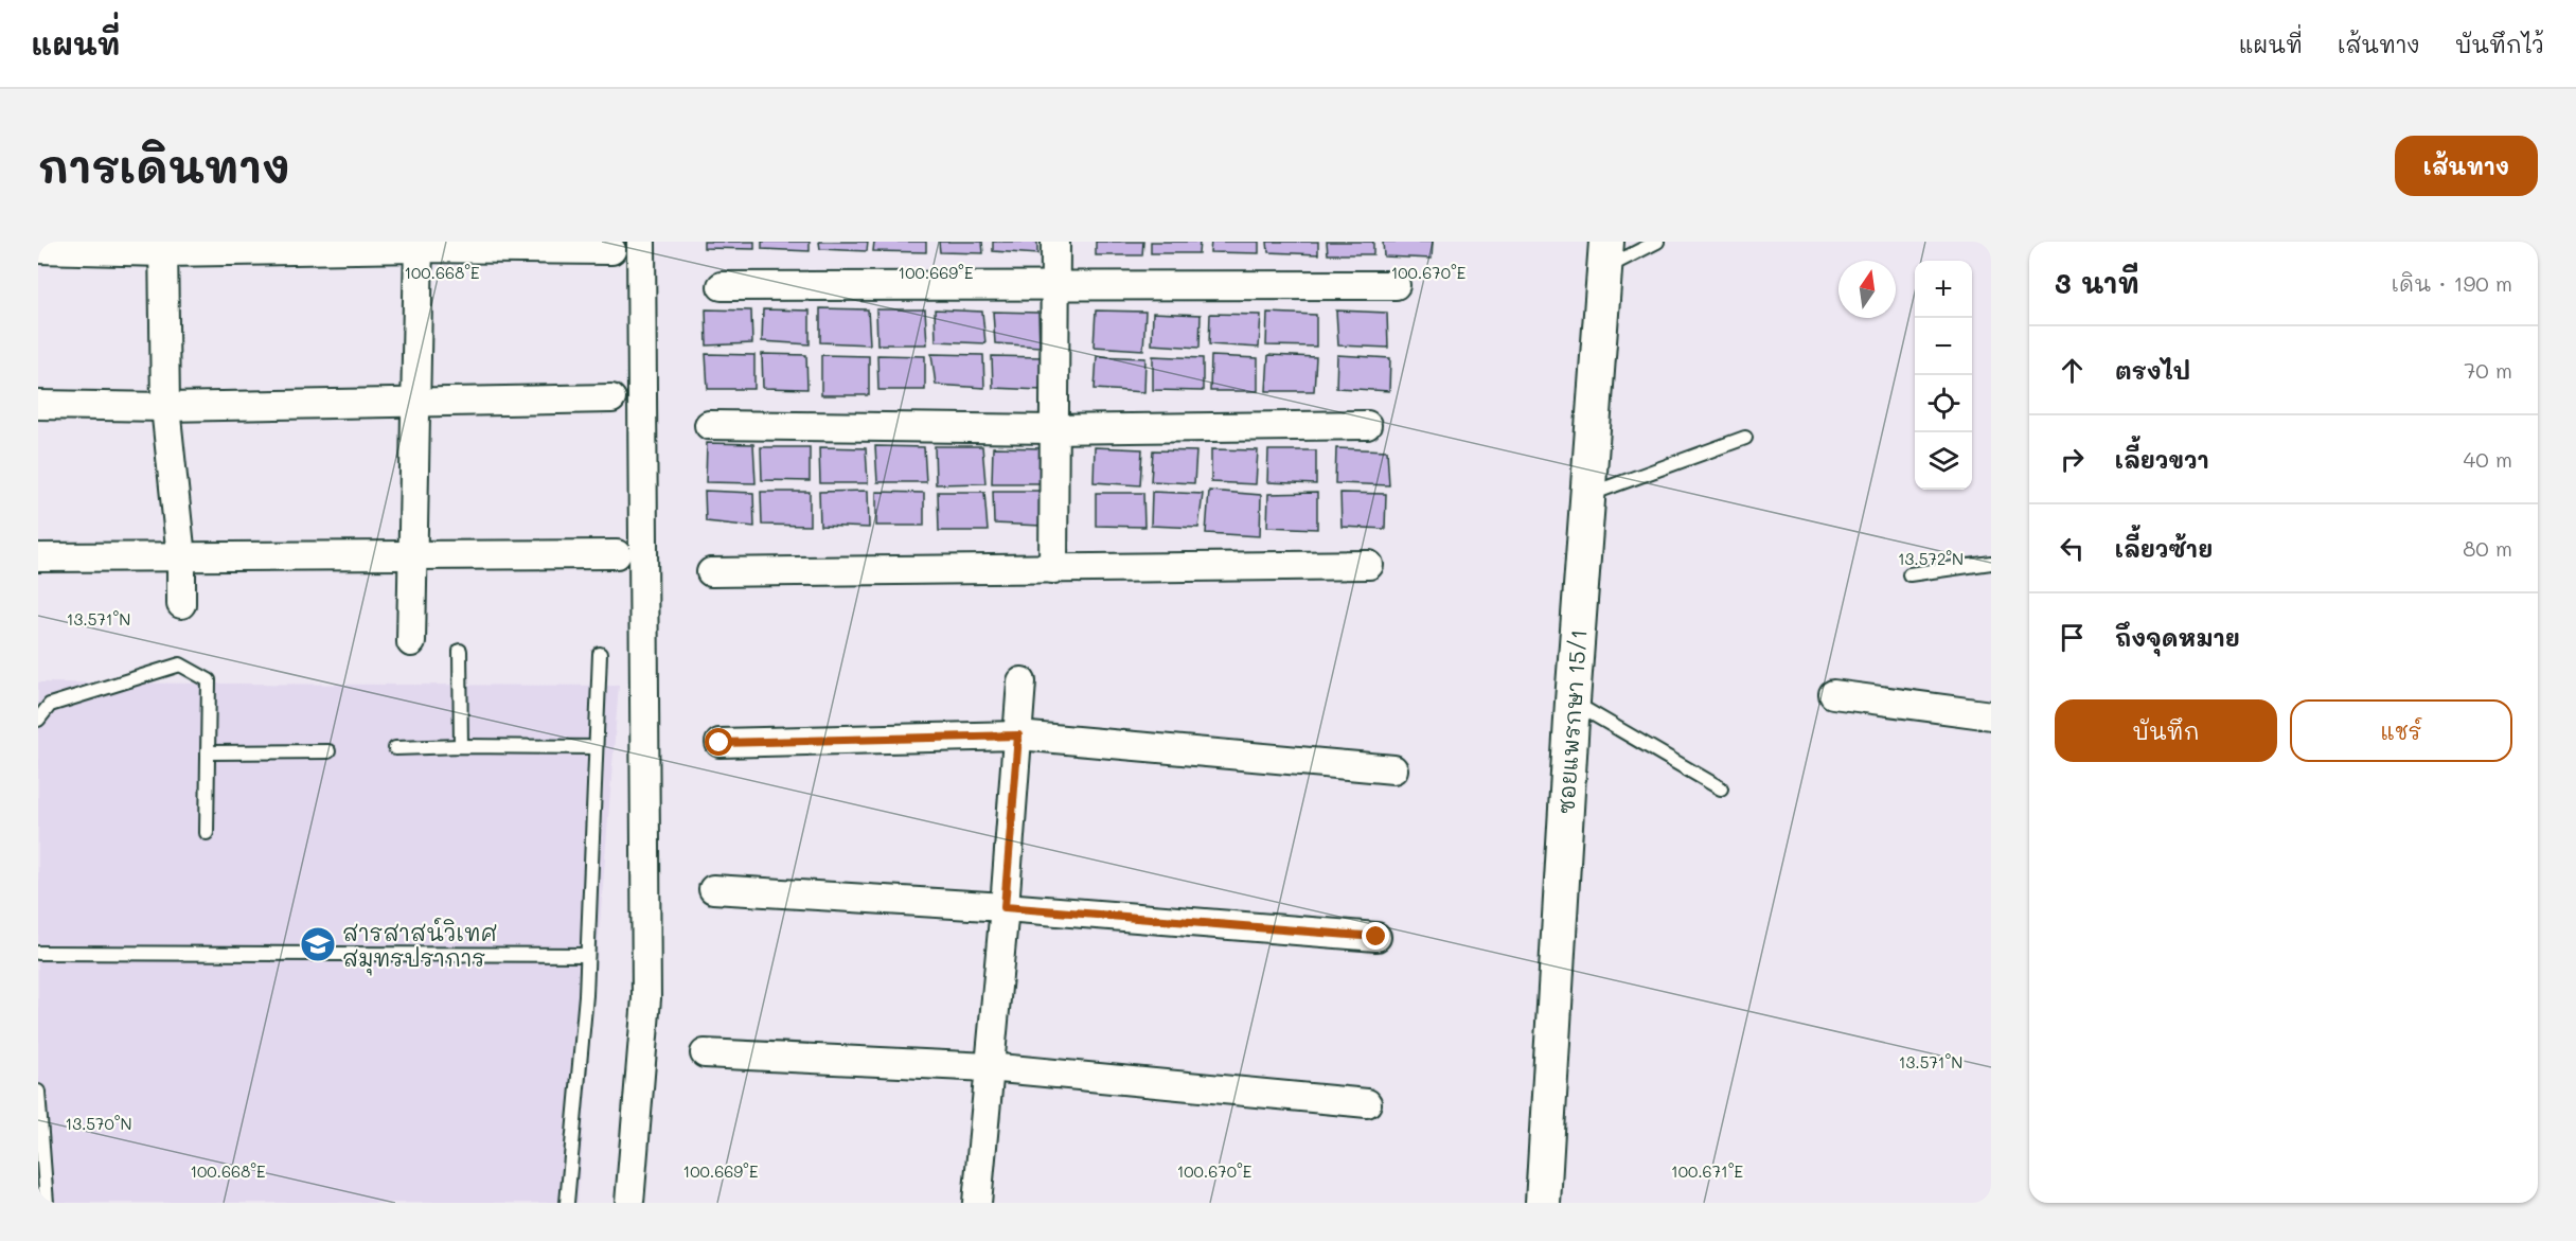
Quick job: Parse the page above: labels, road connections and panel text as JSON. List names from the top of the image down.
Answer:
{
  "streets": {
    "street": ["ซอยแพรกษา 15/1"]
  },
  "places": {
    "school or university": ["สารสาสน์วิเทศ สมุทรปราการ"]
  },
  "north": "top",
  "page": {
    "header": "แผนที่",
    "nav": ["แผนที่", "เส้นทาง", "บันทึกไว้"],
    "buttons": [
      "เส้นทาง",
      ["บันทึก", "แชร์"]
    ],
    "title": "การเดินทาง",
    "heading": ["3 นาที", "เดิน · 190 m"],
    "map_buttons": ["+", "−"],
    "list": [
      ["ตรงไป", "70 m"],
      ["เลี้ยวขวา", "40 m"],
      ["เลี้ยวซ้าย", "80 m"],
      "ถึงจุดหมาย"
    ]
  },
  "coordinates": [
    "100.668°E",
    "100.669°E",
    "100.670°E",
    "13.572°N",
    "13.571°N",
    "13.570°N",
    "100.671°E"
  ]
}
